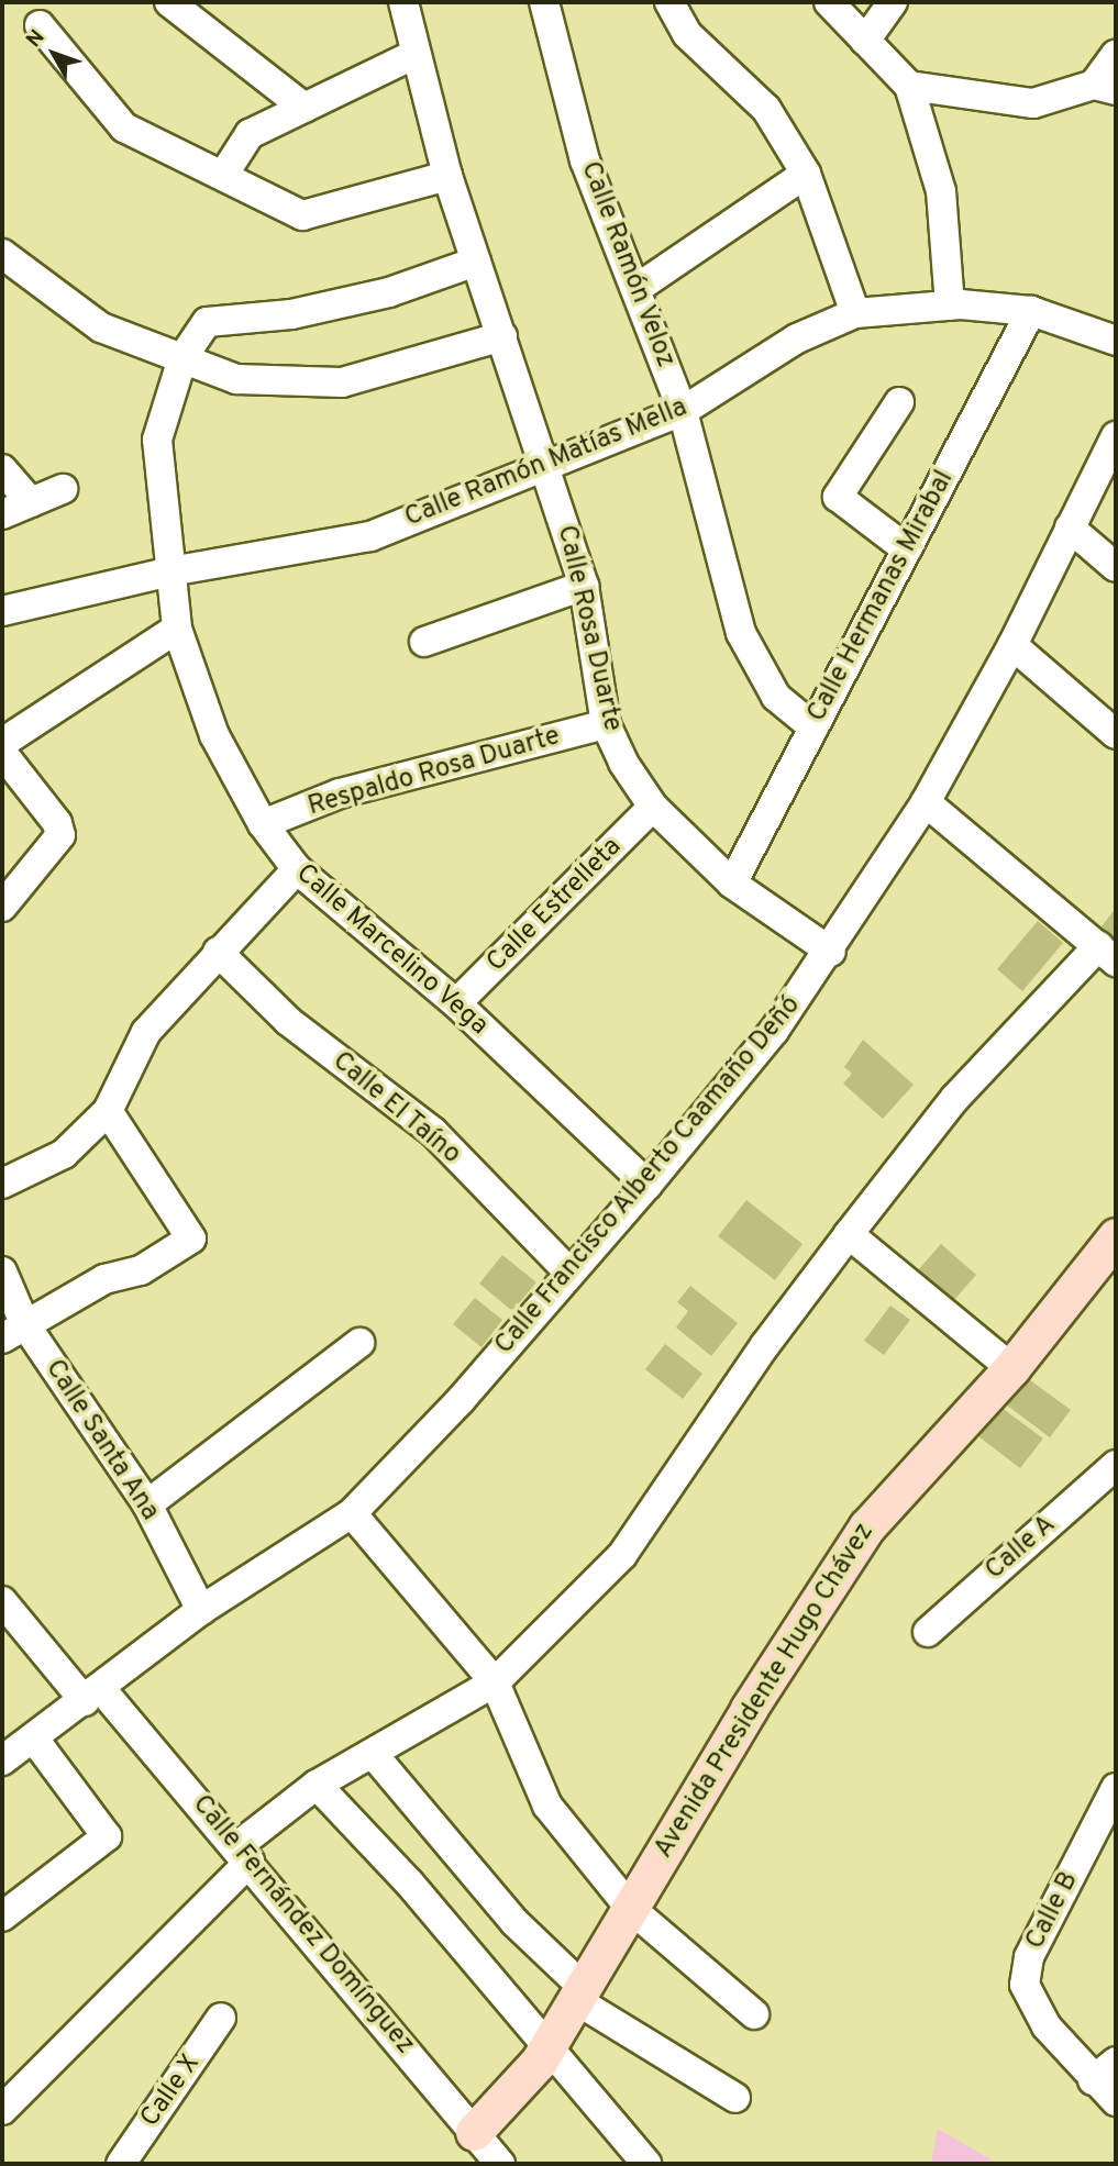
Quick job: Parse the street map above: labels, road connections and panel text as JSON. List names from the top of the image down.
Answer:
{
  "streets": {
    "main road": ["Avenida Presidente Hugo Chávez"],
    "street": [
      "Calle Ramón Veloz",
      "Calle Ramón Matías Mella",
      "Calle Hermanas Mirabal",
      "Calle Rosa Duarte",
      "Respaldo Rosa Duarte",
      "Calle Estrelleta",
      "Calle Marcelino Vega",
      "Calle El Taíno",
      "Calle Francisco Alberto Caamaño Deñó",
      "Calle Santa Ana",
      "Calle A",
      "Calle B",
      "Calle Fernández Domínguez",
      "Calle X"
    ]
  },
  "crossings": [
    ["Calle Ramón Veloz", "Calle Ramón Matías Mella"],
    ["Calle Ramón Veloz", "Calle Hermanas Mirabal"],
    ["Calle Ramón Matías Mella", "Calle Hermanas Mirabal"],
    ["Calle Ramón Matías Mella", "Calle Rosa Duarte"],
    ["Calle Ramón Matías Mella", "Calle Marcelino Vega"],
    ["Calle Hermanas Mirabal", "Calle Rosa Duarte"],
    ["Calle Rosa Duarte", "Respaldo Rosa Duarte"],
    ["Calle Rosa Duarte", "Calle Estrelleta"],
    ["Calle Rosa Duarte", "Calle Marcelino Vega"],
    ["Calle Rosa Duarte", "Calle Francisco Alberto Caamaño Deñó"],
    ["Respaldo Rosa Duarte", "Calle Marcelino Vega"],
    ["Calle Estrelleta", "Calle Marcelino Vega"],
    ["Calle Marcelino Vega", "Calle Francisco Alberto Caamaño Deñó"],
    ["Calle El Taíno", "Calle Francisco Alberto Caamaño Deñó"],
    ["Calle Francisco Alberto Caamaño Deñó", "Calle Santa Ana"],
    ["Calle Francisco Alberto Caamaño Deñó", "Calle Fernández Domínguez"],
    ["Avenida Presidente Hugo Chávez", "Calle Fernández Domínguez"]
  ],
  "north": "top left"
}
